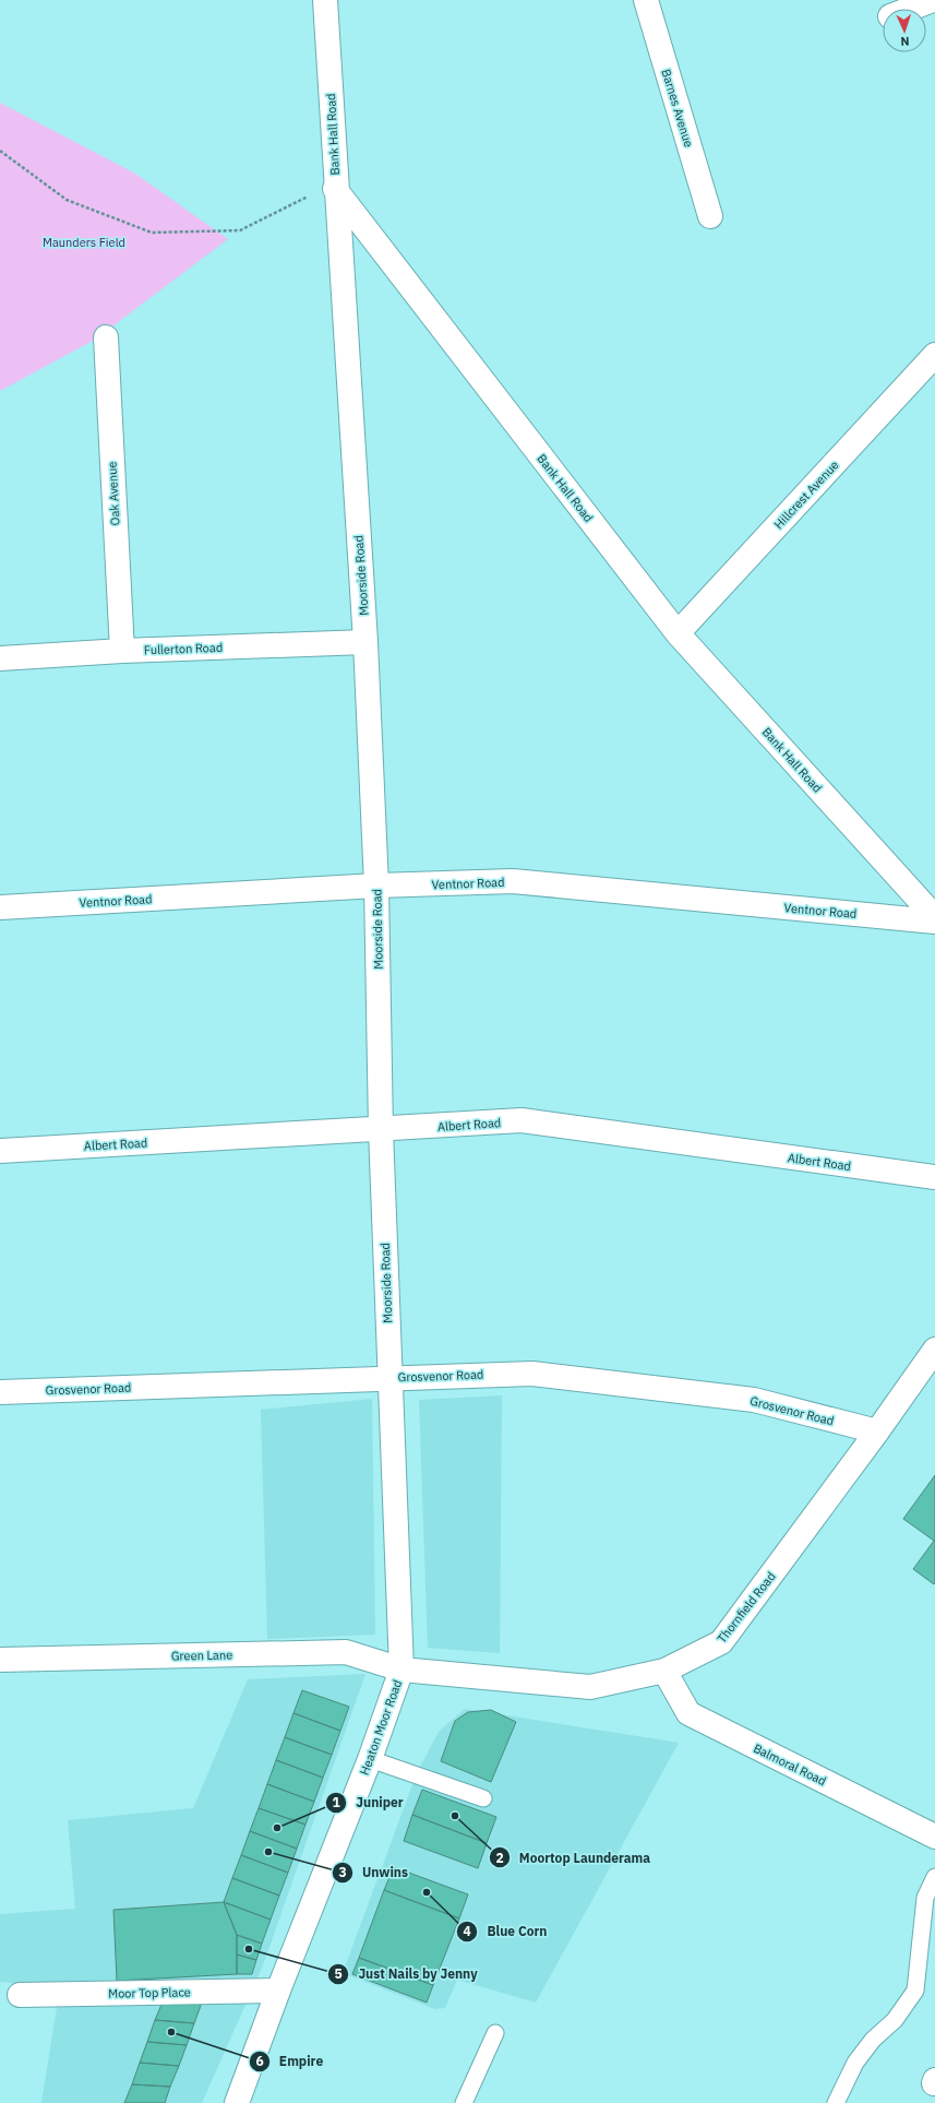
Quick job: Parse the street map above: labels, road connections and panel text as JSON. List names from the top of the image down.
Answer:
{
  "streets": {
    "street": [
      "Barnes Avenue",
      "Bank Hall Road",
      "Oak Avenue",
      "Hillcrest Avenue",
      "Moorside Road",
      "Fullerton Road",
      "Ventnor Road",
      "Albert Road",
      "Grosvenor Road",
      "Thornfield Road",
      "Green Lane",
      "Heaton Moor Road",
      "Balmoral Road",
      "Moor Top Place"
    ]
  },
  "crossings": [
    ["Bank Hall Road", "Hillcrest Avenue"],
    ["Bank Hall Road", "Moorside Road"],
    ["Oak Avenue", "Fullerton Road"],
    ["Moorside Road", "Fullerton Road"],
    ["Moorside Road", "Ventnor Road"],
    ["Moorside Road", "Albert Road"],
    ["Moorside Road", "Grosvenor Road"],
    ["Moorside Road", "Thornfield Road"],
    ["Moorside Road", "Green Lane"],
    ["Moorside Road", "Heaton Moor Road"],
    ["Grosvenor Road", "Thornfield Road"],
    ["Thornfield Road", "Green Lane"],
    ["Thornfield Road", "Heaton Moor Road"],
    ["Thornfield Road", "Balmoral Road"],
    ["Green Lane", "Heaton Moor Road"],
    ["Heaton Moor Road", "Moor Top Place"]
  ],
  "parks": ["Maunders Field"],
  "places": [
    "Moortop Launderama",
    "Juniper",
    "Unwins",
    "Blue Corn",
    "Just Nails by Jenny",
    "Empire"
  ],
  "north": "bottom"
}
